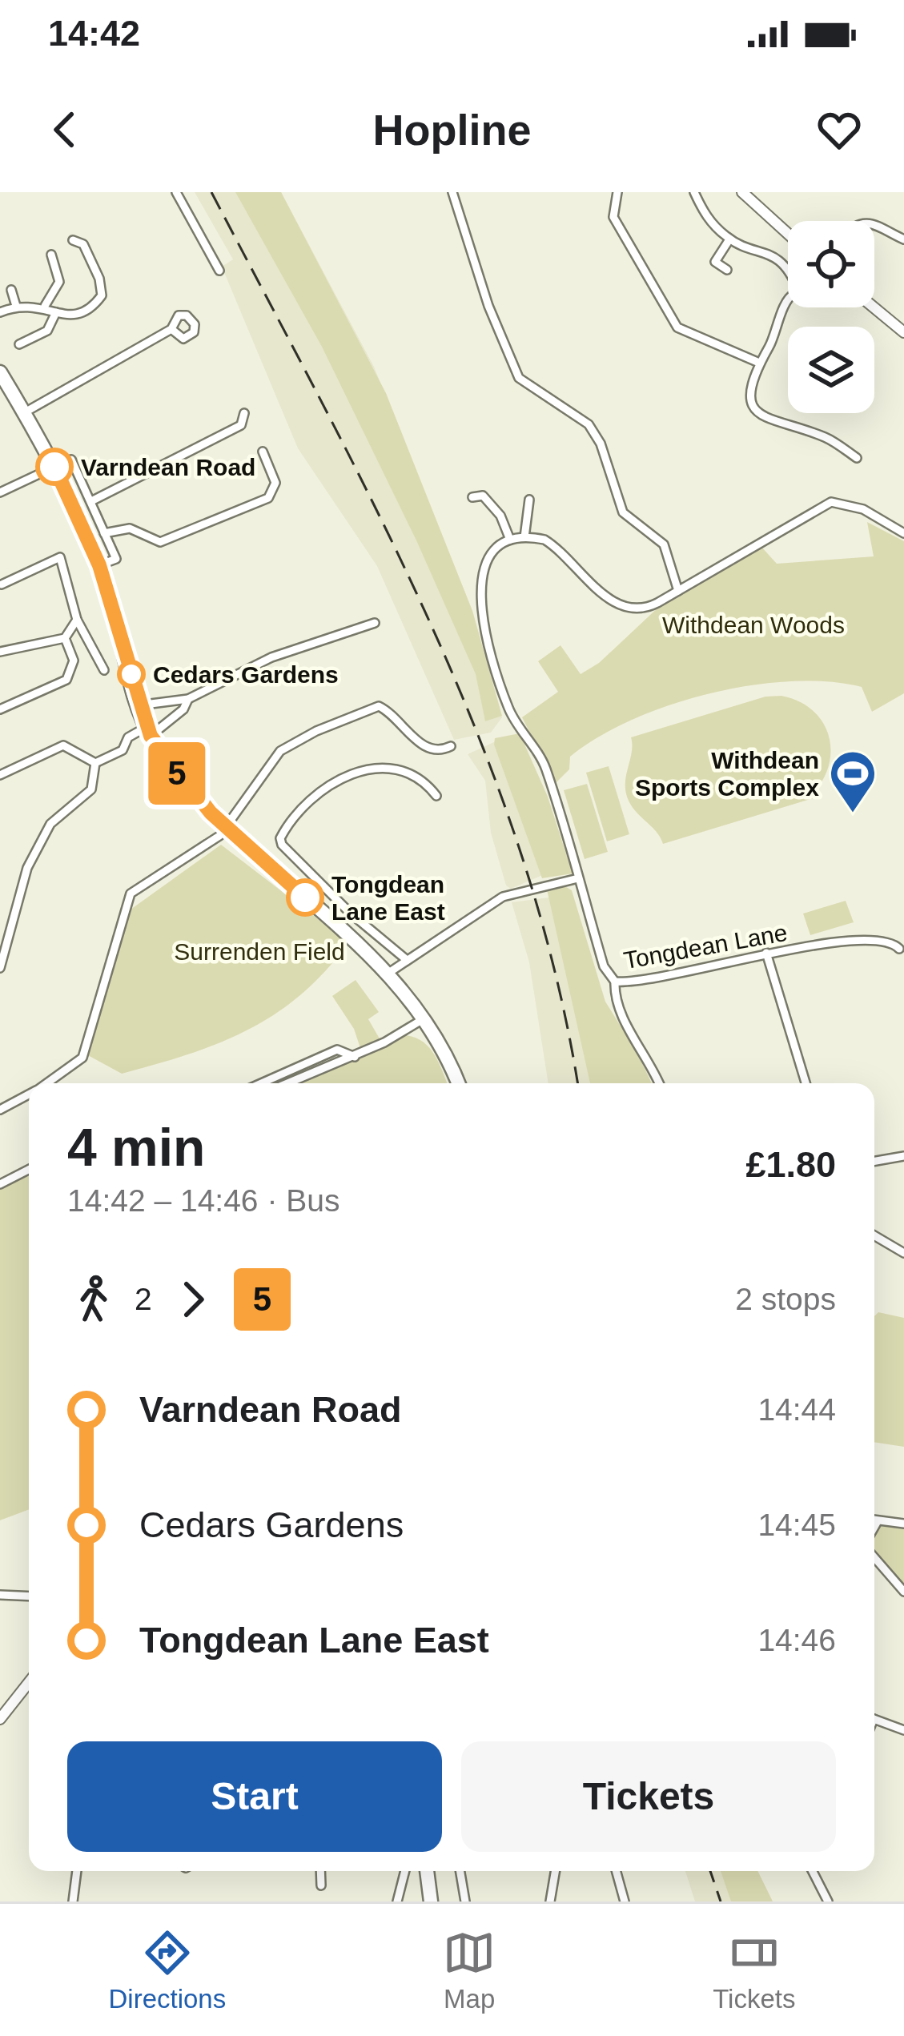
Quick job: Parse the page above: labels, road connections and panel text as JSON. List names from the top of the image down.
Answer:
{
  "streets": {
    "street": ["Tongdean Lane"]
  },
  "parks": ["Withdean Woods", "Surrenden Field"],
  "places": {
    "other": ["Varndean Road", "Cedars Gardens", "Tongdean Lane East"],
    "sports": ["Withdean Sports Complex"]
  },
  "lines": ["bus line 5"],
  "page": {
    "status": "14:42",
    "header": "Hopline",
    "on_map": "5",
    "heading": ["4 min", "14:42 – 14:46 · Bus", "£1.80"],
    "legs": ["2", "5", "2 stops"],
    "list": [
      {
        "name": "Varndean Road",
        "value": "14:44"
      },
      {
        "name": "Cedars Gardens",
        "value": "14:45"
      },
      {
        "name": "Tongdean Lane East",
        "value": "14:46"
      }
    ],
    "buttons": ["Start", "Tickets"],
    "tabs": ["Directions", "Map", "Tickets"]
  }
}
